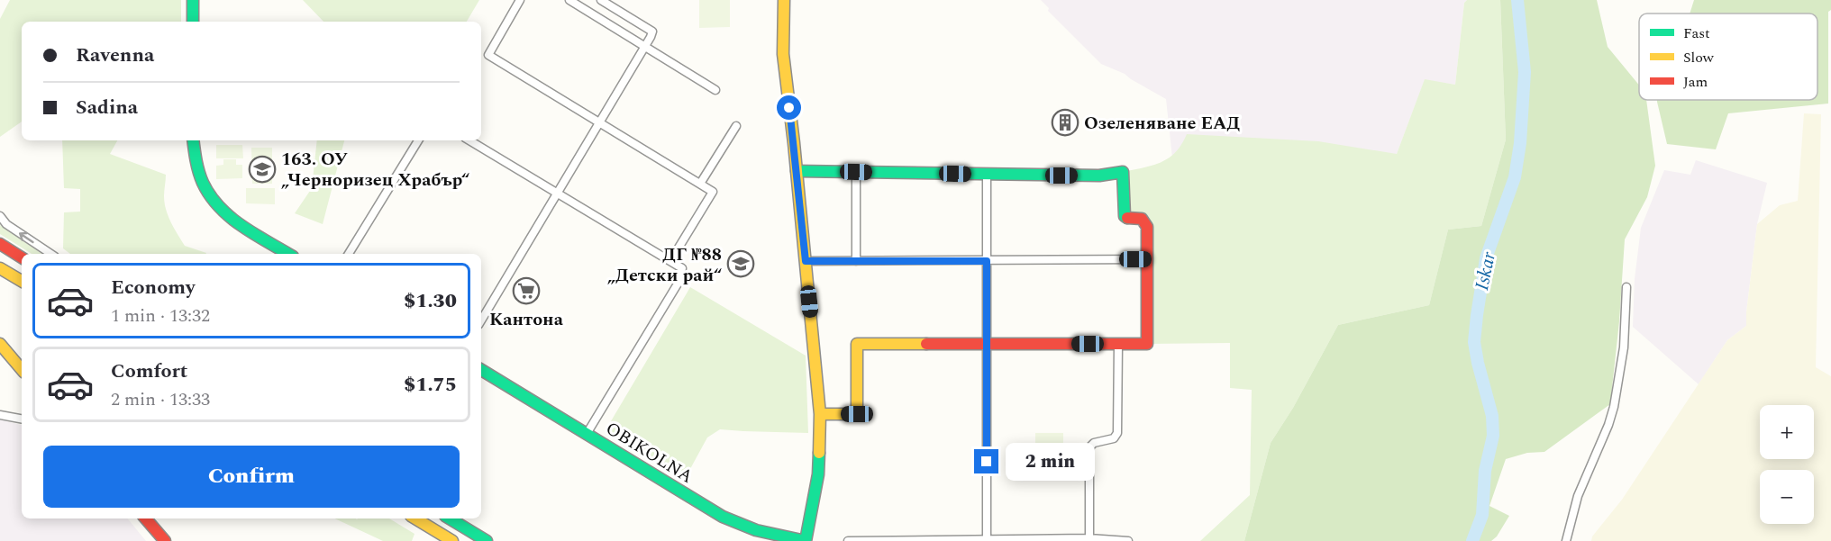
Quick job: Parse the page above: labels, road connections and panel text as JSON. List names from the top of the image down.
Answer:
{
  "streets": {
    "main road": ["OBIKOLNA"]
  },
  "water": ["Iskar"],
  "places": {
    "building": ["Озеленяване ЕАД"],
    "school or university": ["163. ОУ „Черноризец Храбър“", "ДГ №88 „Детски рай“"],
    "supermarket": ["Кантона"]
  },
  "legend": ["Fast", "Slow", "Jam"],
  "page": {
    "banner": ["Ravenna", "Sadina"],
    "list": [
      {
        "name": "Economy",
        "note": "1 min · 13:32",
        "value": "$1.30"
      },
      {
        "name": "Comfort",
        "note": "2 min · 13:33",
        "value": "$1.75"
      }
    ],
    "map_buttons": ["+", "−"],
    "buttons": "Confirm",
    "bubble": "2 min"
  }
}
